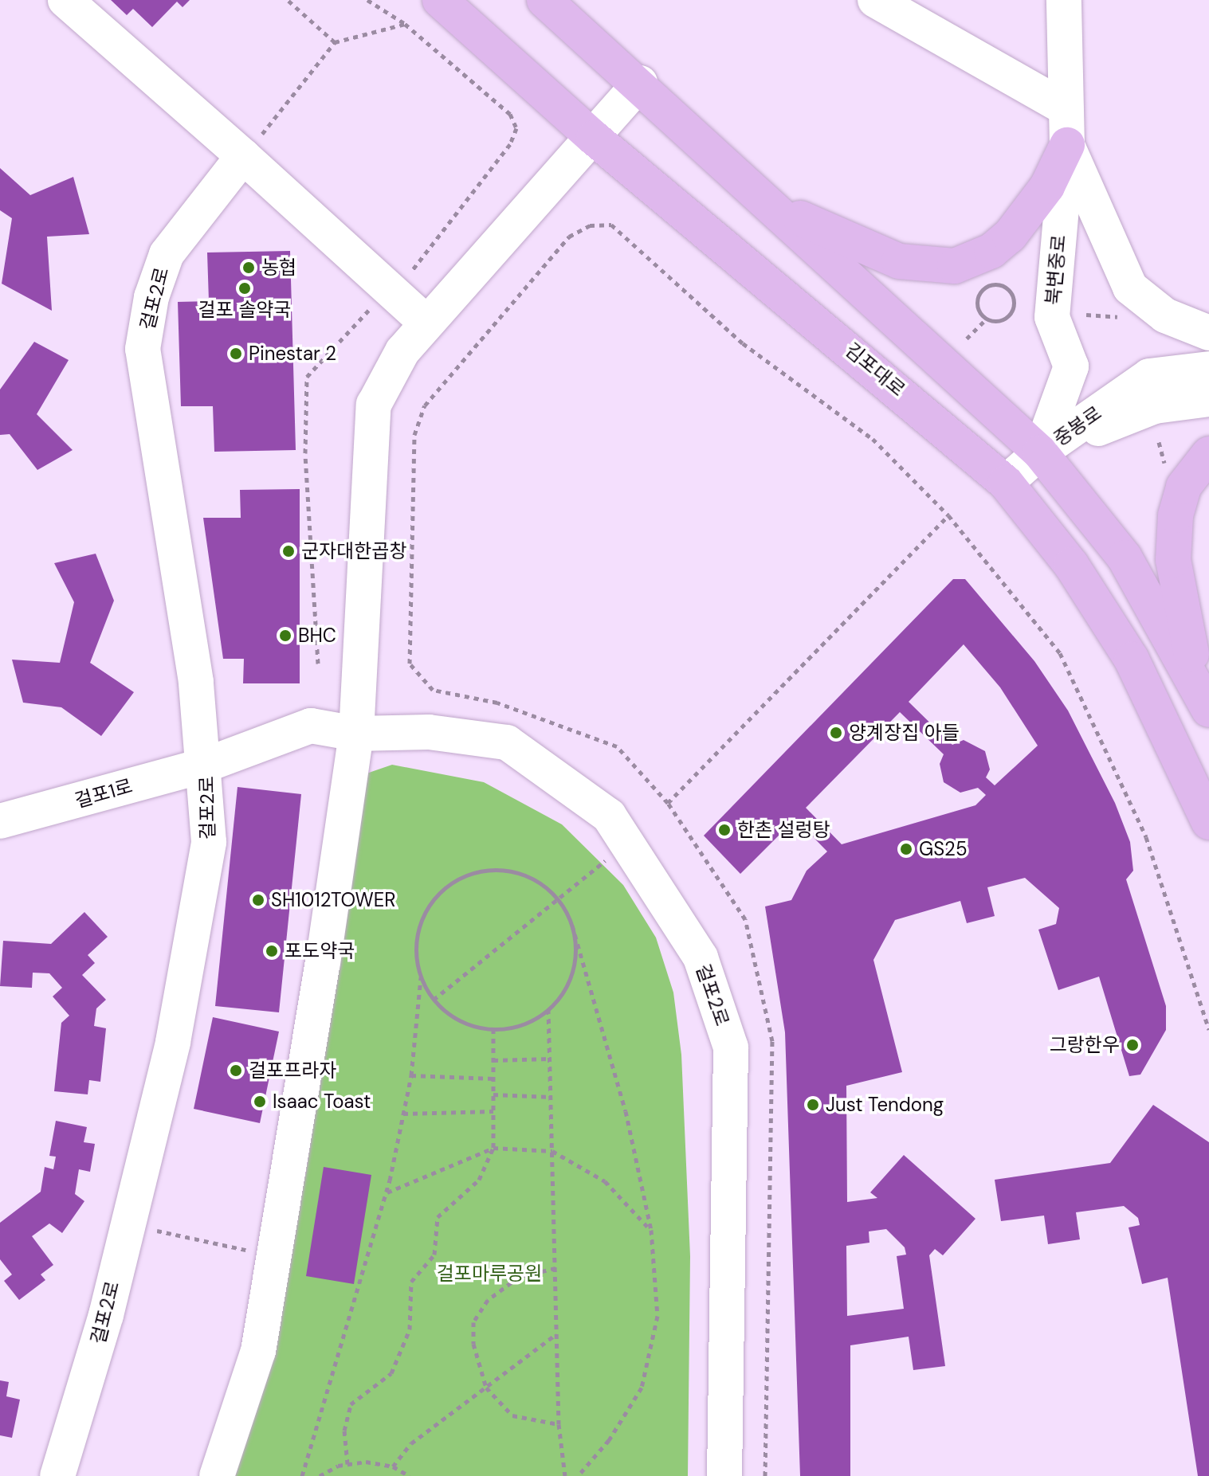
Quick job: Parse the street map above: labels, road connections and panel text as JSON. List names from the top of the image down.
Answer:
{
  "streets": {
    "main road": ["김포대로"],
    "street": [
      "북변중로",
      "걸포2로",
      "중봉로",
      "걸포1로"
    ]
  },
  "crossings": [
    ["북변중로", "김포대로"],
    ["북변중로", "중봉로"],
    ["걸포2로", "걸포1로"]
  ],
  "parks": ["걸포마루공원"],
  "places": [
    "농협",
    "걸포 솔약국",
    "Pinestar 2",
    "군자대한곱창",
    "BHC",
    "양계장집 아들",
    "한촌 설렁탕",
    "GS25",
    "SH1012TOWER",
    "포도약국",
    "그랑한우",
    "걸포프라자",
    "Isaac Toast",
    "Just Tendong"
  ]
}
